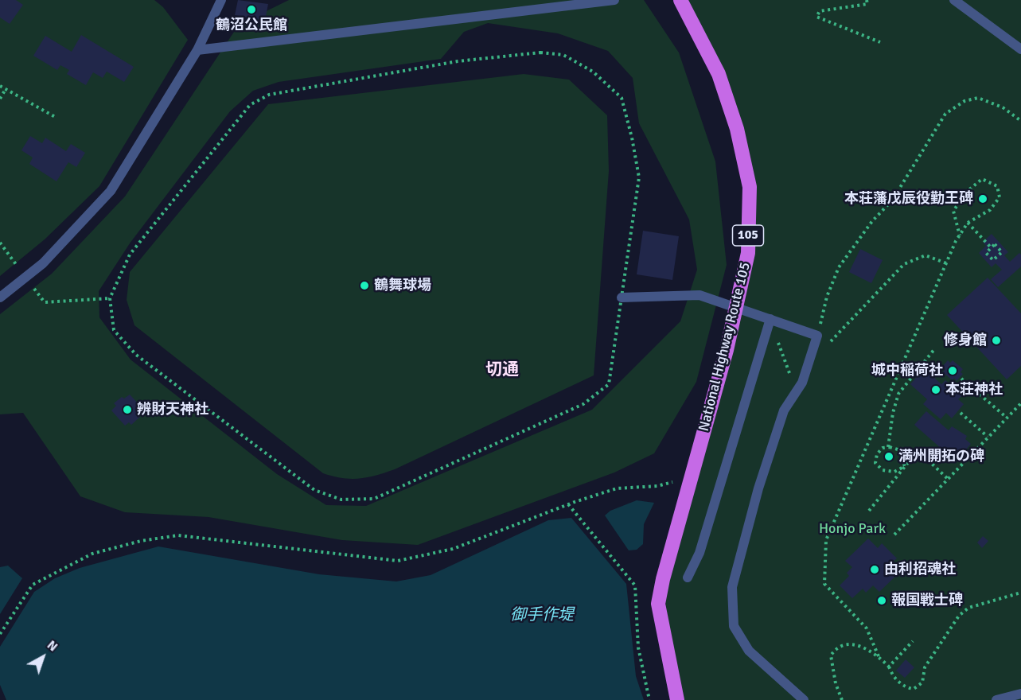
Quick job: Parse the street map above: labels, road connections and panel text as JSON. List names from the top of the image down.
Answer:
{
  "streets": {
    "highway": ["105", "National Highway Route 105"]
  },
  "districts": ["切通"],
  "water": ["御手作堤"],
  "parks": ["Honjo Park"],
  "places": [
    "鶴沼公民館",
    "本荘藩戊辰役勤王碑",
    "鶴舞球場",
    "修身館",
    "城中稲荷社",
    "本荘神社",
    "辨財天神社",
    "満州開拓の碑",
    "由利招魂社",
    "報国戦士碑"
  ],
  "north": "top right"
}
